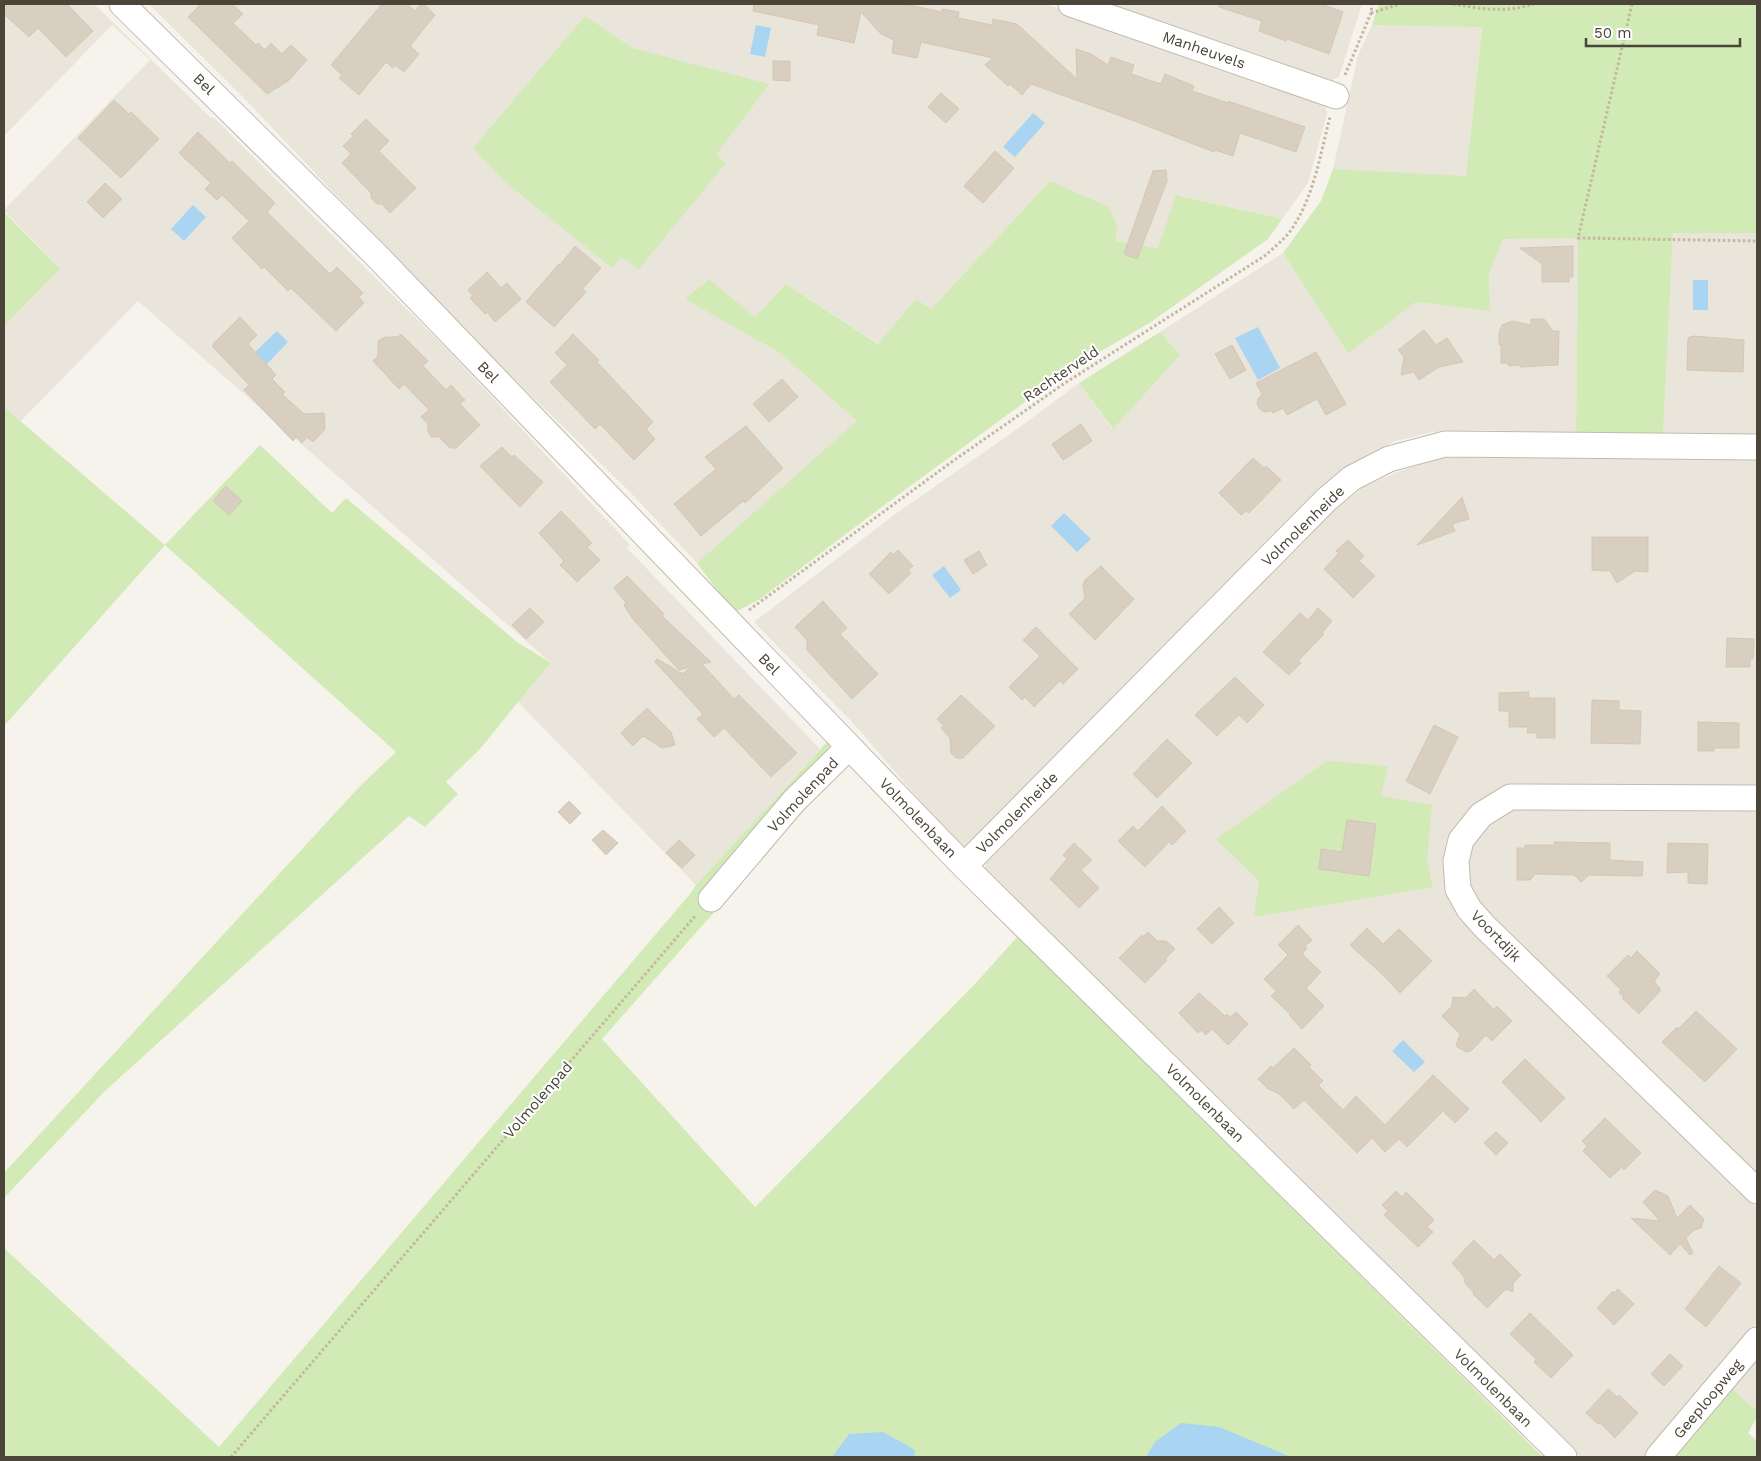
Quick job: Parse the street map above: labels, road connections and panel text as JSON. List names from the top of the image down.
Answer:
{
  "streets": {
    "street": [
      "Manheuvels",
      "Bel",
      "Volmolenheide",
      "Volmolenpad",
      "Volmolenbaan",
      "Voortdijk",
      "Geeploopweg"
    ],
    "path": ["Rachterveld"]
  },
  "crossings": [
    ["Manheuvels", "Rachterveld"],
    ["Bel", "Rachterveld"],
    ["Bel", "Volmolenpad"],
    ["Bel", "Volmolenbaan"],
    ["Volmolenheide", "Volmolenbaan"],
    ["Volmolenpad", "Volmolenbaan"]
  ],
  "scale_bar": "50 m"
}
